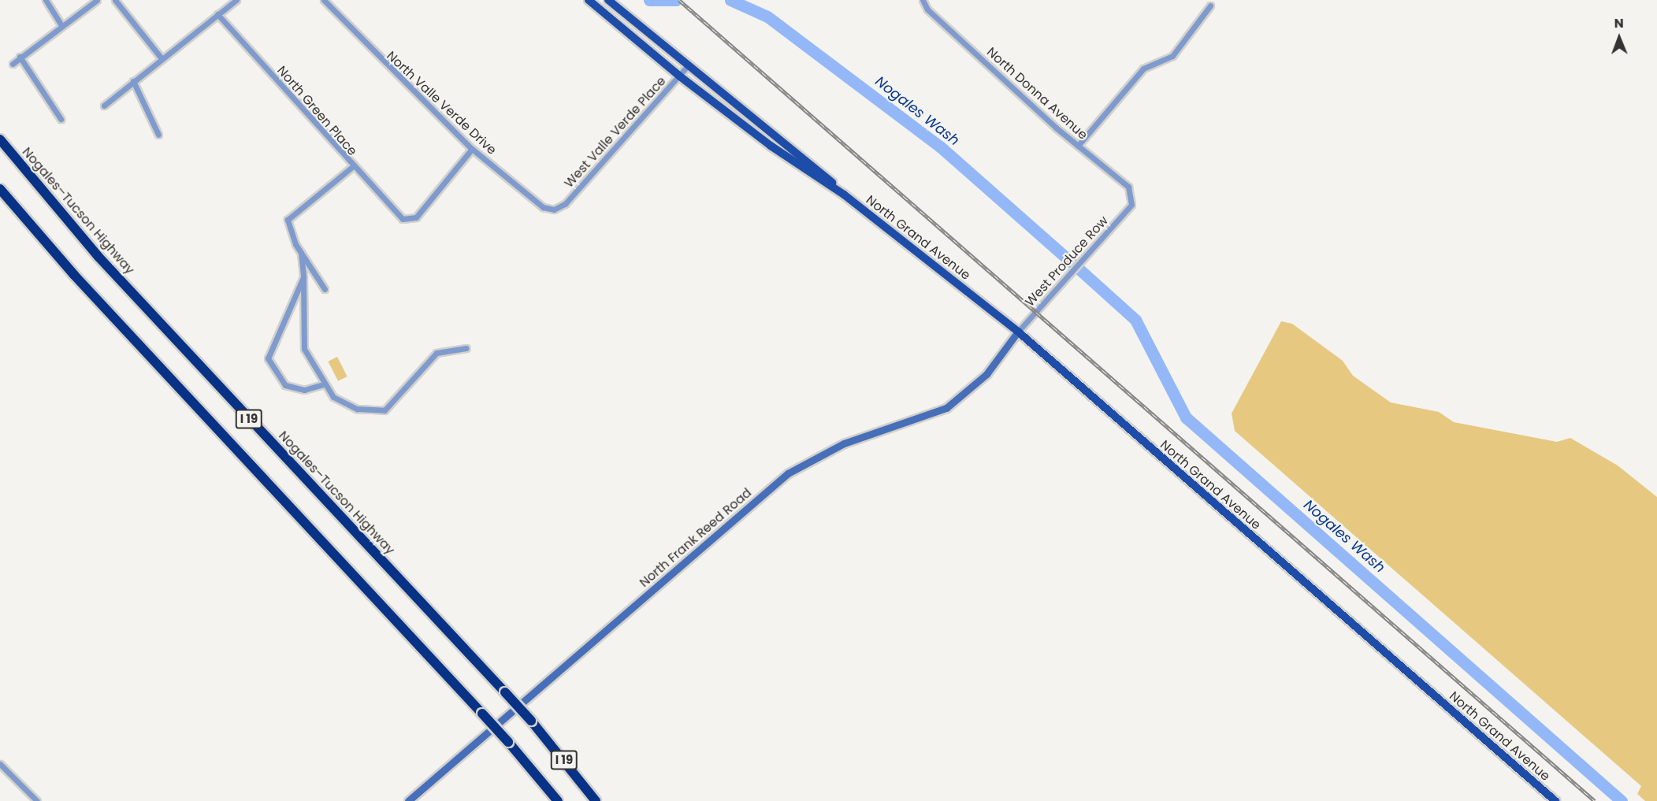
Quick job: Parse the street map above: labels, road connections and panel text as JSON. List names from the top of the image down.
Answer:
{
  "streets": {
    "highway": ["Nogales–Tucson Highway", "I 19"],
    "main road": ["North Grand Avenue"],
    "street": [
      "North Donna Avenue",
      "North Valle Verde Drive",
      "North Green Place",
      "West Valle Verde Place",
      "West Produce Row",
      "North Frank Reed Road"
    ]
  },
  "crossings": [
    ["North Donna Avenue", "West Produce Row"],
    ["North Valle Verde Drive", "North Green Place"],
    ["North Valle Verde Drive", "West Valle Verde Place"],
    ["West Valle Verde Place", "North Grand Avenue"],
    ["North Grand Avenue", "West Produce Row"],
    ["North Grand Avenue", "North Frank Reed Road"],
    ["West Produce Row", "North Frank Reed Road"]
  ],
  "water": ["Nogales Wash"],
  "north": "top"
}
